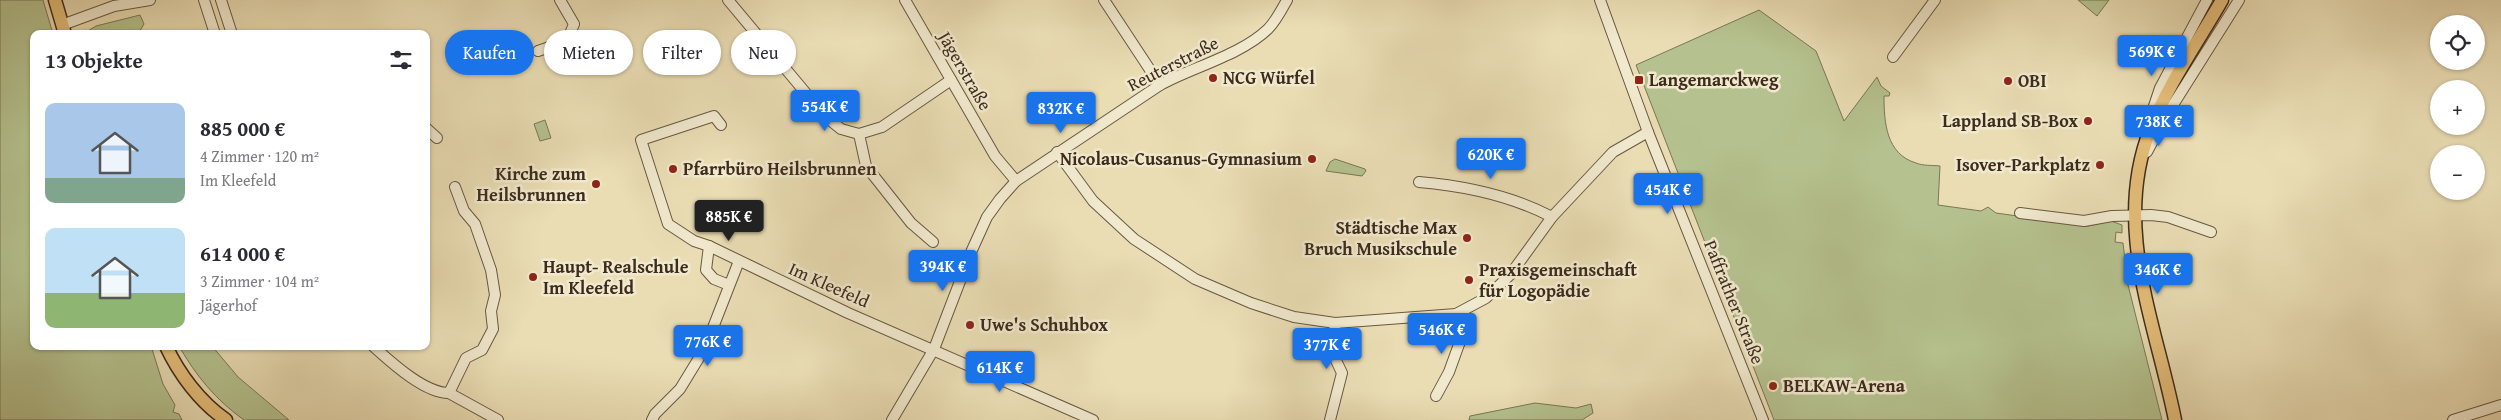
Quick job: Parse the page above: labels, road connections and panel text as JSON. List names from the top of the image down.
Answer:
{
  "streets": {
    "street": [
      "Reuterstraße",
      "Jägerstraße",
      "Im Kleefeld",
      "Paffrather Straße"
    ]
  },
  "crossings": [
    ["Reuterstraße", "Jägerstraße"],
    ["Reuterstraße", "Im Kleefeld"]
  ],
  "places": {
    "other": [
      "NCG Würfel",
      "OBI",
      "Lappland SB-Box",
      "Nicolaus-Cusanus-Gymnasium",
      "Isover-Parkplatz",
      "Pfarrbüro Heilsbrunnen",
      "Kirche zum Heilsbrunnen",
      "Städtische Max Bruch Musikschule",
      "Haupt- Realschule Im Kleefeld",
      "Praxisgemeinschaft für Logopädie",
      "Uwe's Schuhbox",
      "BELKAW-Arena"
    ],
    "transit": ["Langemarckweg"]
  },
  "page": {
    "map_buttons": ["+", "−"],
    "chip": [
      "Kaufen",
      "Mieten",
      "Filter",
      "Neu"
    ],
    "heading": "13 Objekte",
    "price": [
      "569K €",
      "554K €",
      "832K €",
      "738K €",
      "620K €",
      "454K €",
      "885K €",
      "394K €",
      "346K €",
      "546K €",
      "776K €",
      "377K €",
      "614K €"
    ],
    "list": [
      {
        "name": "885 000 €",
        "note": "4 Zimmer · 120 m² · Im Kleefeld"
      },
      {
        "name": "614 000 €",
        "note": "3 Zimmer · 104 m² · Jägerhof"
      }
    ]
  }
}
